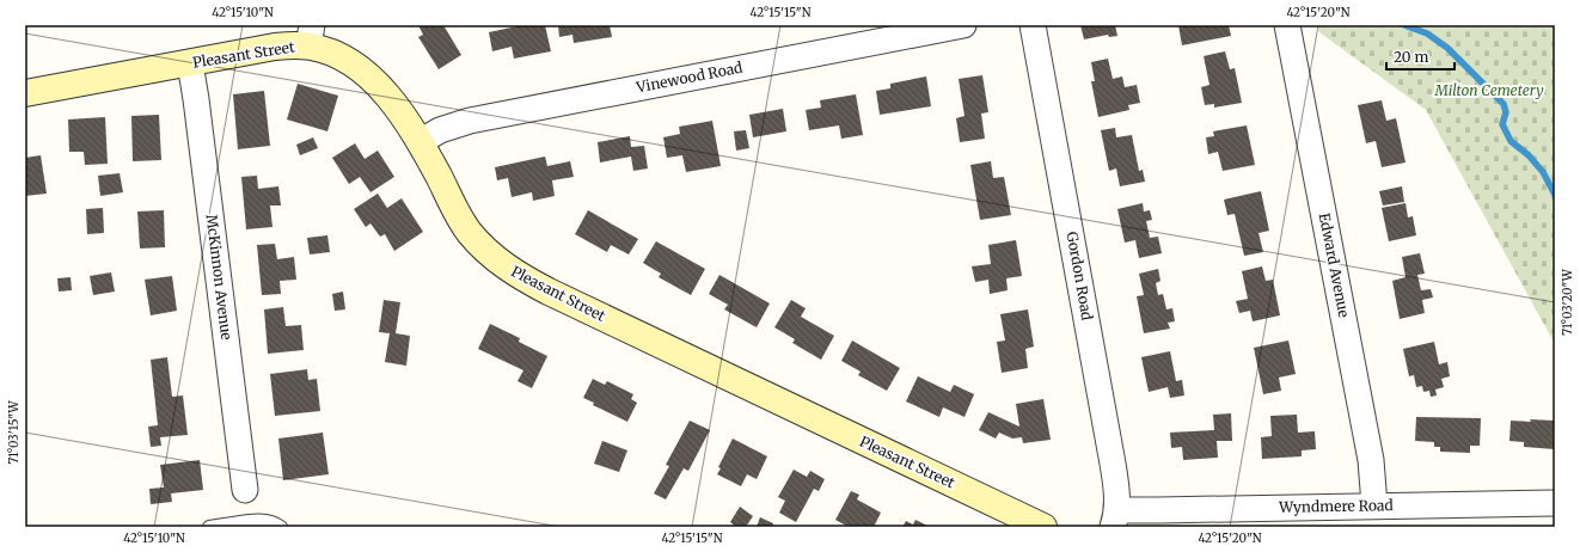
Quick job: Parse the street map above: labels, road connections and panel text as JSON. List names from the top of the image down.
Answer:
{
  "streets": {
    "street": [
      "Pleasant Street",
      "Vinewood Road",
      "Edward Avenue",
      "Gordon Road",
      "McKinnon Avenue",
      "Wyndmere Road"
    ]
  },
  "crossings": [
    ["Pleasant Street", "Vinewood Road"],
    ["Pleasant Street", "McKinnon Avenue"],
    ["Edward Avenue", "Wyndmere Road"],
    ["Gordon Road", "Wyndmere Road"]
  ],
  "parks": ["Milton Cemetery"],
  "scale_bar": "20 m",
  "coordinates": [
    "42°15'10\"N",
    "42°15'15\"N",
    "42°15'20\"N",
    "71°03'20\"W",
    "71°03'15\"W"
  ]
}
